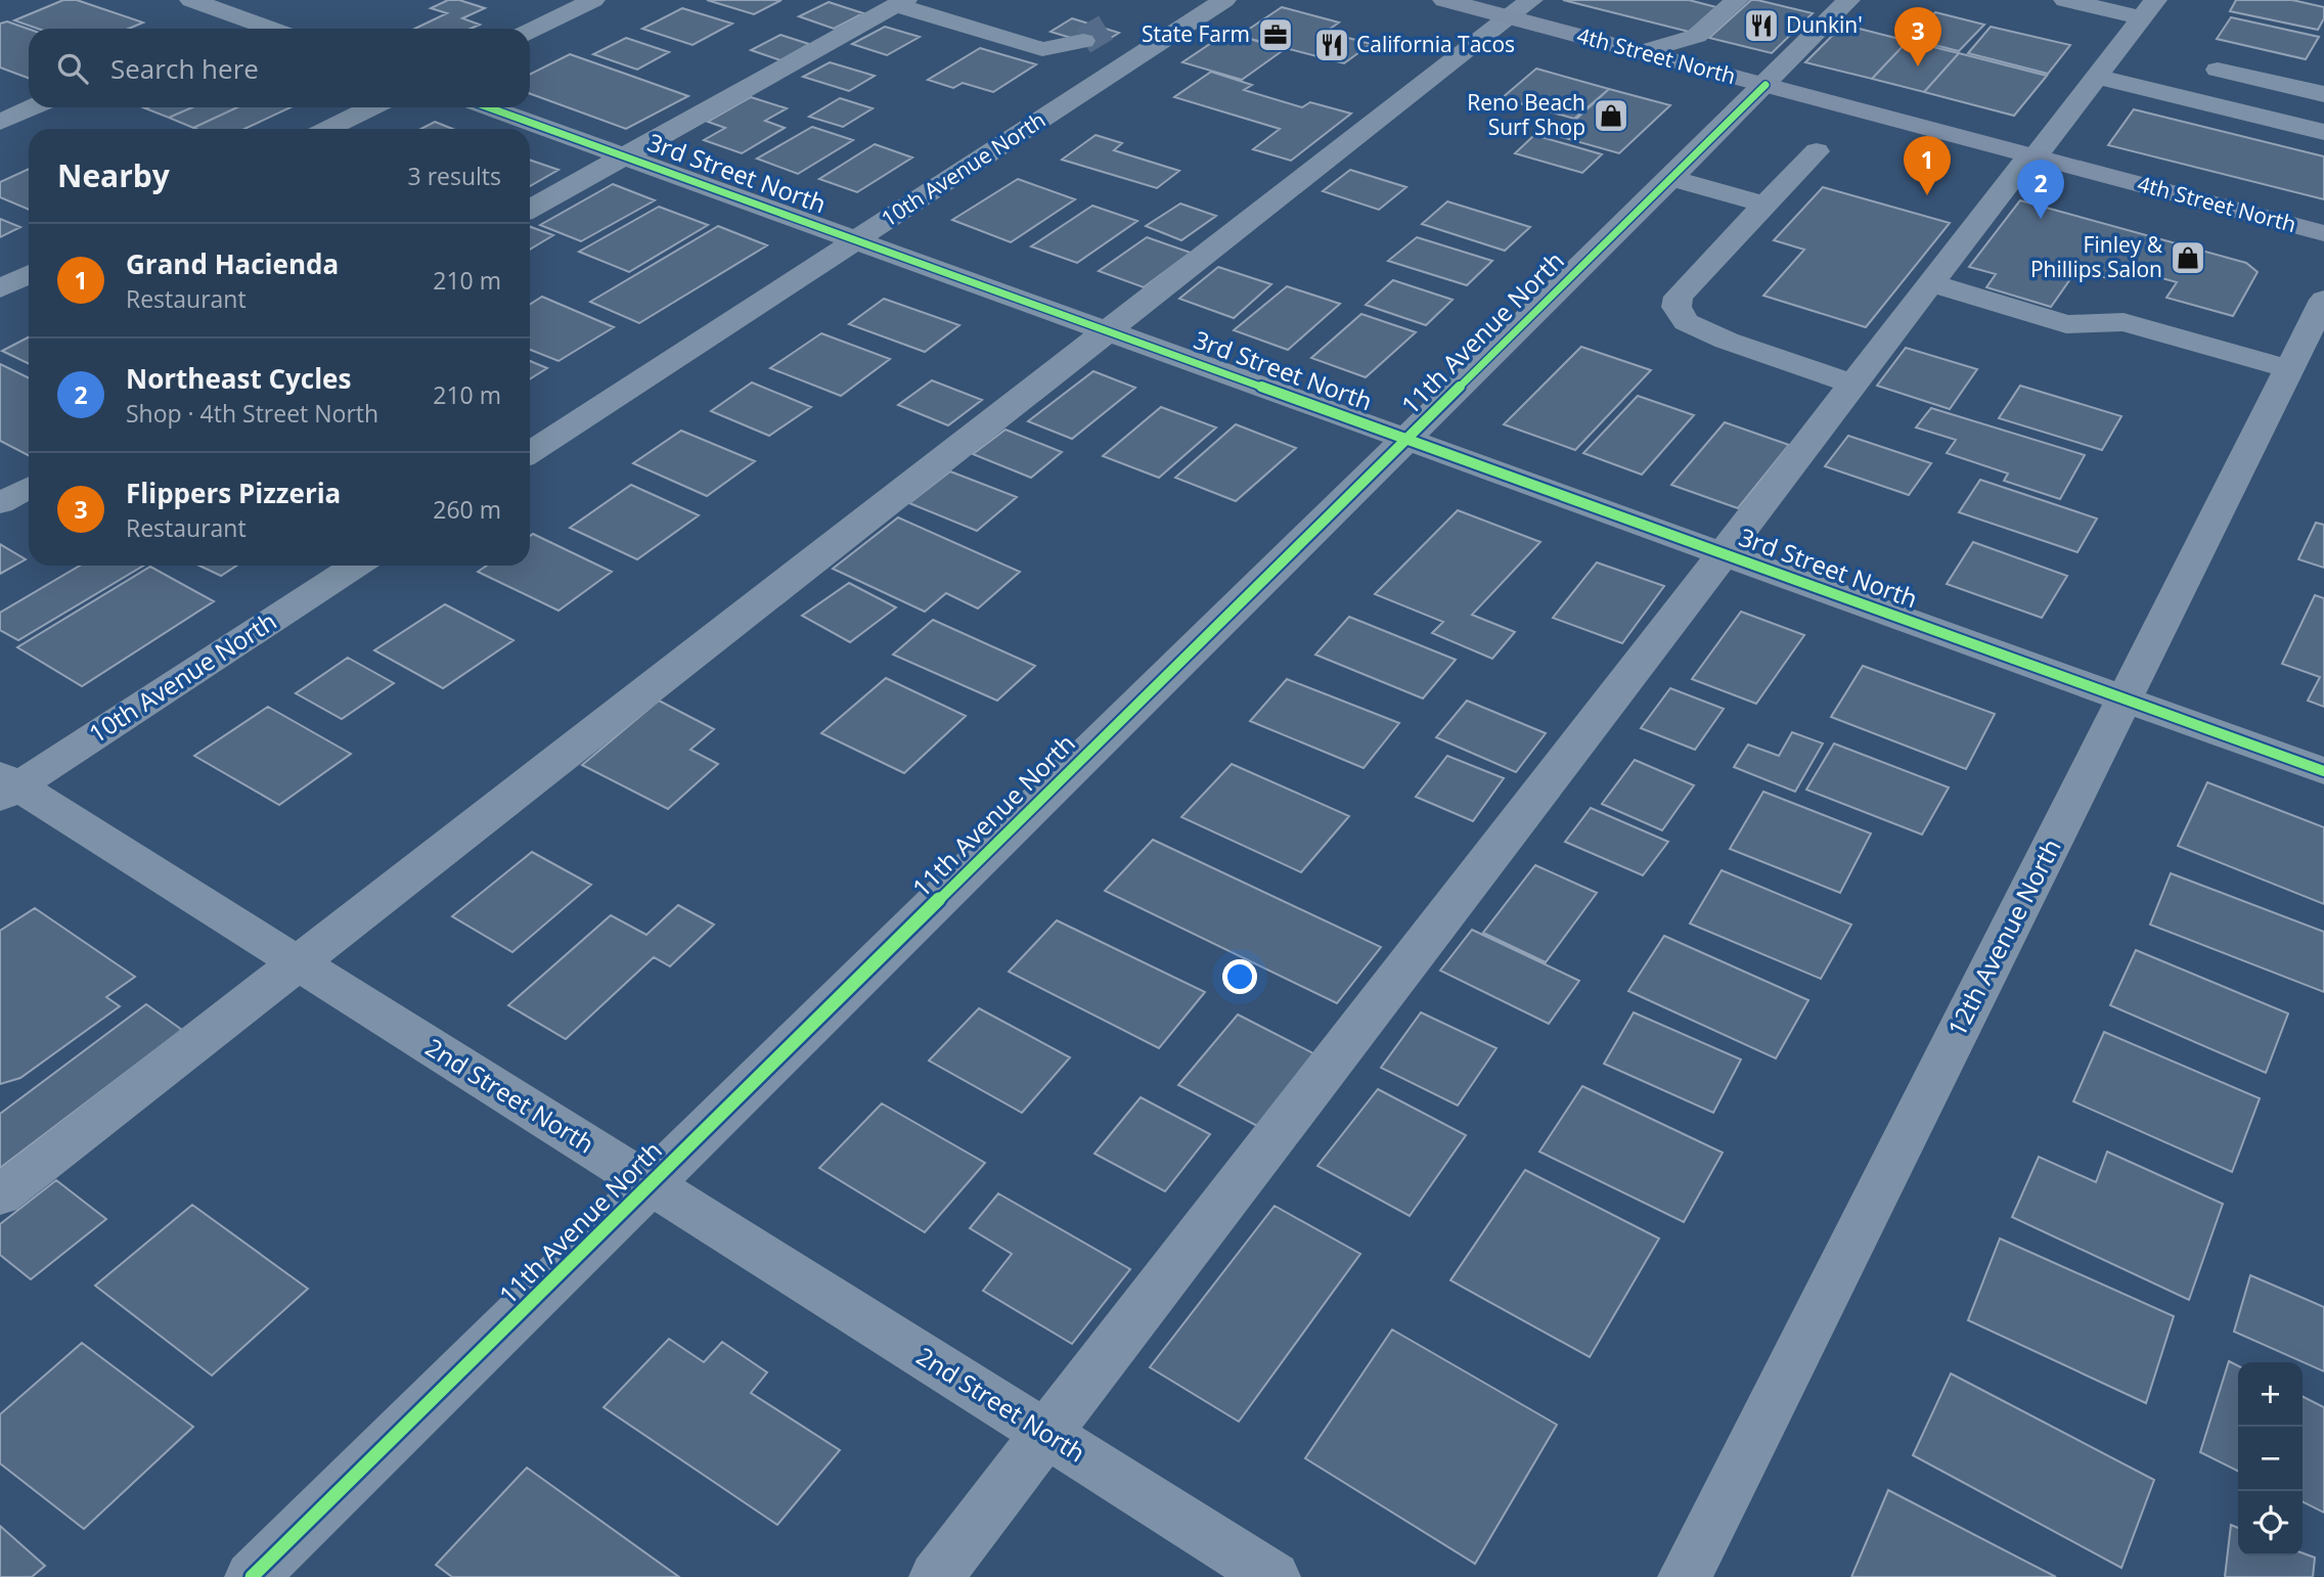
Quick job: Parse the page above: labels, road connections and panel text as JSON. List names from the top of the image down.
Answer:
{
  "streets": {
    "main road": ["4th Street North"],
    "street": [
      "10th Avenue North",
      "3rd Street North",
      "11th Avenue North",
      "12th Avenue North",
      "2nd Street North"
    ]
  },
  "crossings": [
    ["4th Street North", "11th Avenue North"],
    ["10th Avenue North", "3rd Street North"],
    ["10th Avenue North", "2nd Street North"],
    ["3rd Street North", "11th Avenue North"],
    ["3rd Street North", "12th Avenue North"],
    ["11th Avenue North", "2nd Street North"]
  ],
  "places": {
    "restaurant": ["Dunkin'", "California Tacos"],
    "office": ["State Farm"],
    "shop": ["Reno Beach Surf Shop", "Finley & Phillips Salon"]
  },
  "page": {
    "pins": ["3", "1", "2"],
    "search": "Search here",
    "heading": ["Nearby", "3 results"],
    "list": [
      {
        "mark": "1",
        "name": "Grand Hacienda",
        "note": "Restaurant",
        "value": "210 m"
      },
      {
        "mark": "2",
        "name": "Northeast Cycles",
        "note": "Shop · 4th Street North",
        "value": "210 m"
      },
      {
        "mark": "3",
        "name": "Flippers Pizzeria",
        "note": "Restaurant",
        "value": "260 m"
      }
    ],
    "map_buttons": ["+", "−"]
  }
}
